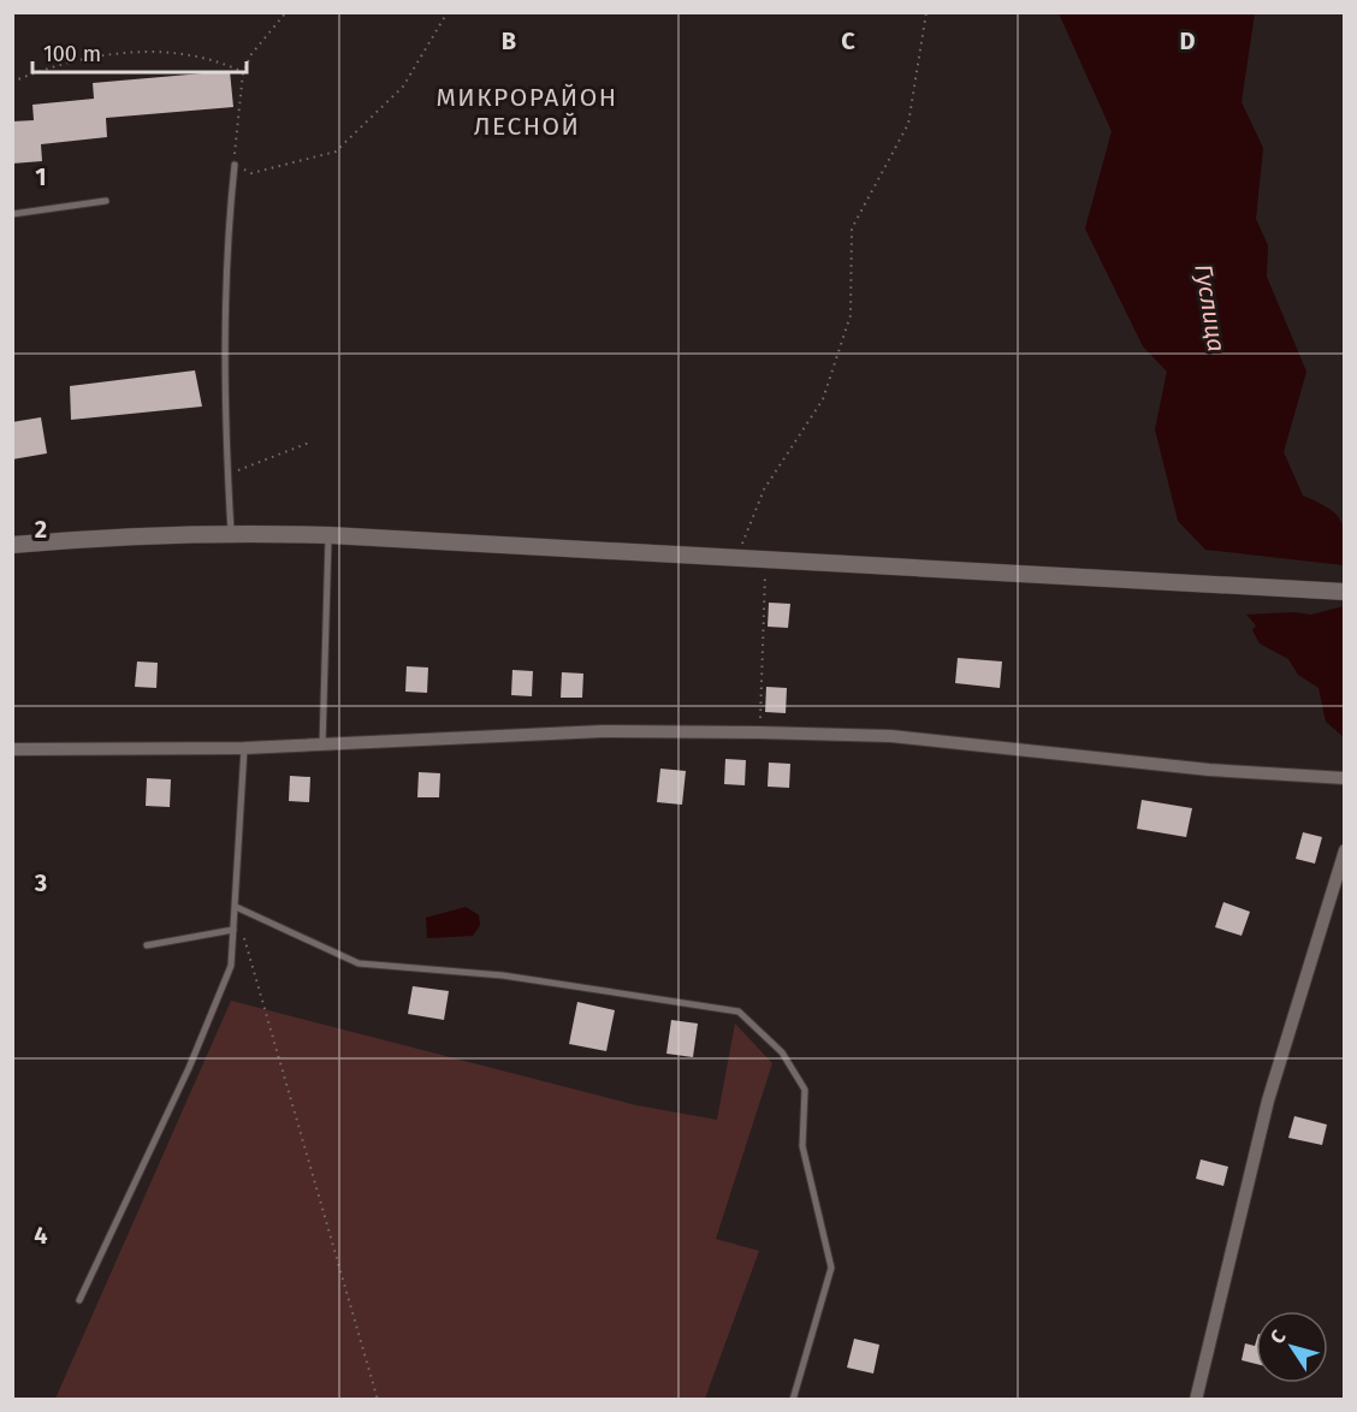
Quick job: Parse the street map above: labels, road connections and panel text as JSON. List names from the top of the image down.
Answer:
{
  "districts": ["МИКРОРАЙОН ЛЕСНОЙ"],
  "water": ["Гуслица"],
  "scale_bar": "100 m",
  "north": "top left",
  "grid": {
    "columns": ["B", "C", "D"],
    "rows": [
      "1",
      "2",
      "3",
      "4"
    ]
  }
}
